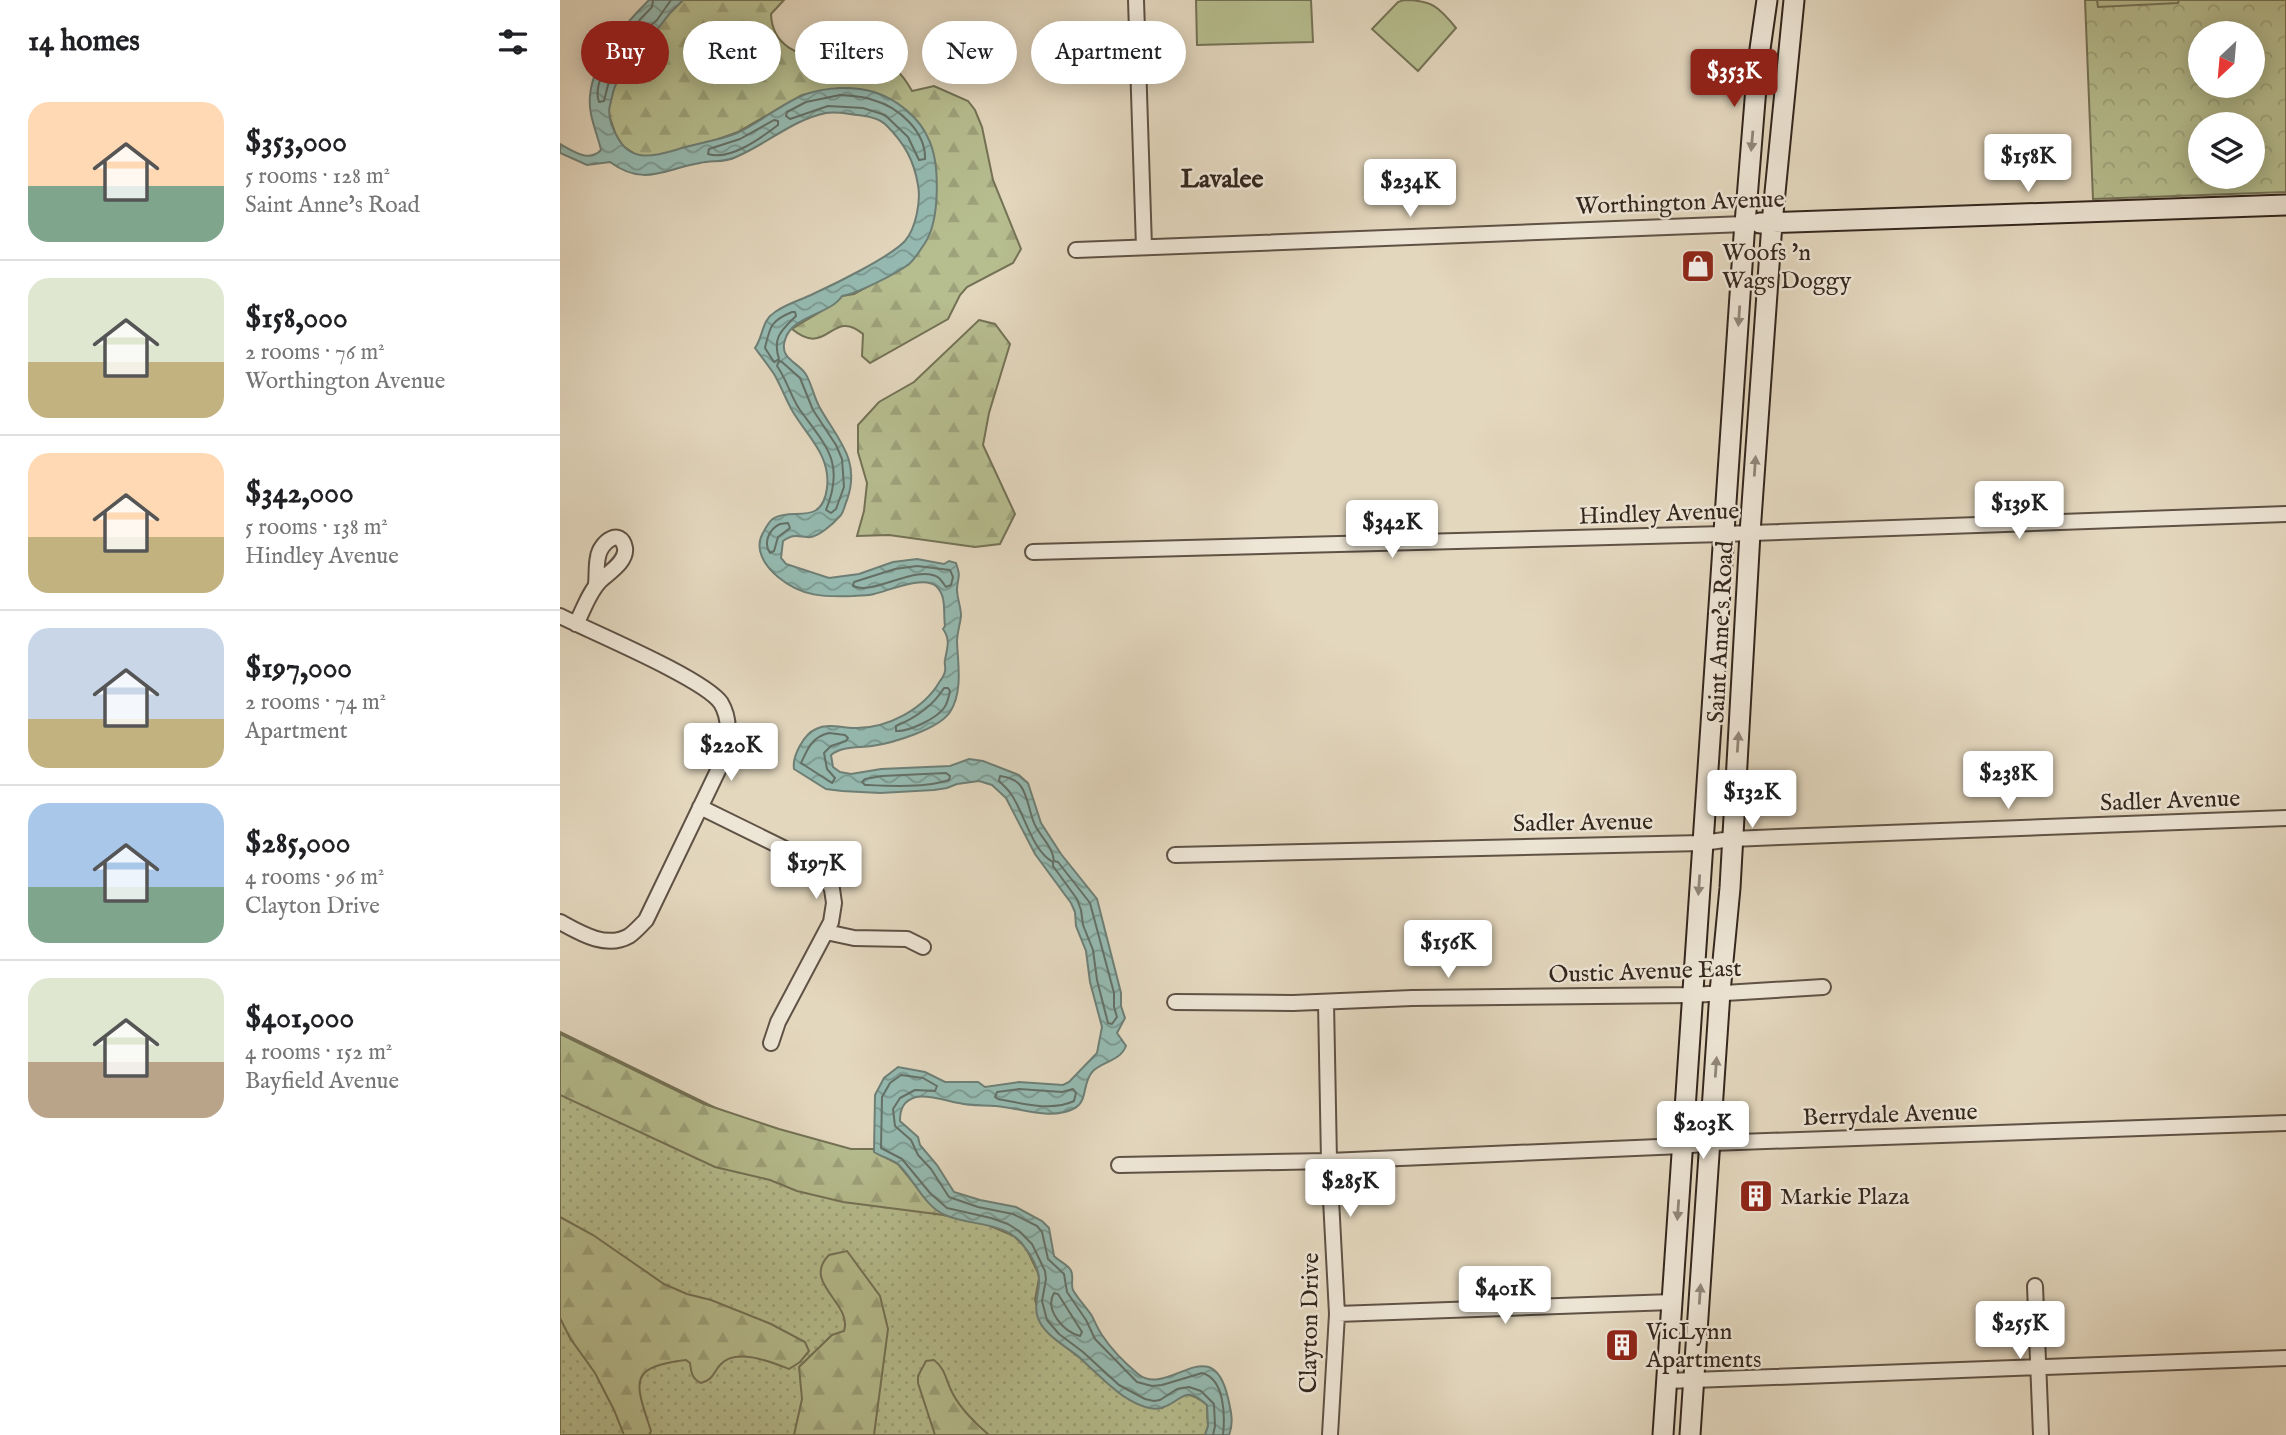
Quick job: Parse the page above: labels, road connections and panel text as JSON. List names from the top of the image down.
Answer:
{
  "streets": {
    "main road": ["Worthington Avenue", "Saint Anne's Road"],
    "street": [
      "Hindley Avenue",
      "Sadler Avenue",
      "Oustic Avenue East",
      "Berrydale Avenue",
      "Clayton Drive"
    ]
  },
  "crossings": [
    ["Worthington Avenue", "Saint Anne's Road"],
    ["Hindley Avenue", "Saint Anne's Road"],
    ["Saint Anne's Road", "Sadler Avenue"],
    ["Saint Anne's Road", "Oustic Avenue East"],
    ["Saint Anne's Road", "Berrydale Avenue"],
    ["Oustic Avenue East", "Clayton Drive"],
    ["Berrydale Avenue", "Clayton Drive"]
  ],
  "districts": ["Lavalee"],
  "places": {
    "shop": ["Woofs 'n Wags Doggy"],
    "building": ["Markie Plaza", "VicLynn Apartments"]
  },
  "north": "bottom left",
  "page": {
    "heading": "14 homes",
    "chip": [
      "Buy",
      "Rent",
      "Filters",
      "New",
      "Apartment"
    ],
    "price": [
      "$353K",
      "$158K",
      "$234K",
      "$139K",
      "$342K",
      "$220K",
      "$238K",
      "$132K",
      "$197K",
      "$156K",
      "$203K",
      "$285K",
      "$401K",
      "$255K"
    ],
    "list": [
      {
        "name": "$353,000",
        "note": "5 rooms · 128 m² · Saint Anne's Road"
      },
      {
        "name": "$158,000",
        "note": "2 rooms · 76 m² · Worthington Avenue"
      },
      {
        "name": "$342,000",
        "note": "5 rooms · 138 m² · Hindley Avenue"
      },
      {
        "name": "$197,000",
        "note": "2 rooms · 74 m² · Apartment"
      },
      {
        "name": "$285,000",
        "note": "4 rooms · 96 m² · Clayton Drive"
      },
      {
        "name": "$401,000",
        "note": "4 rooms · 152 m² · Bayfield Avenue"
      }
    ]
  }
}
